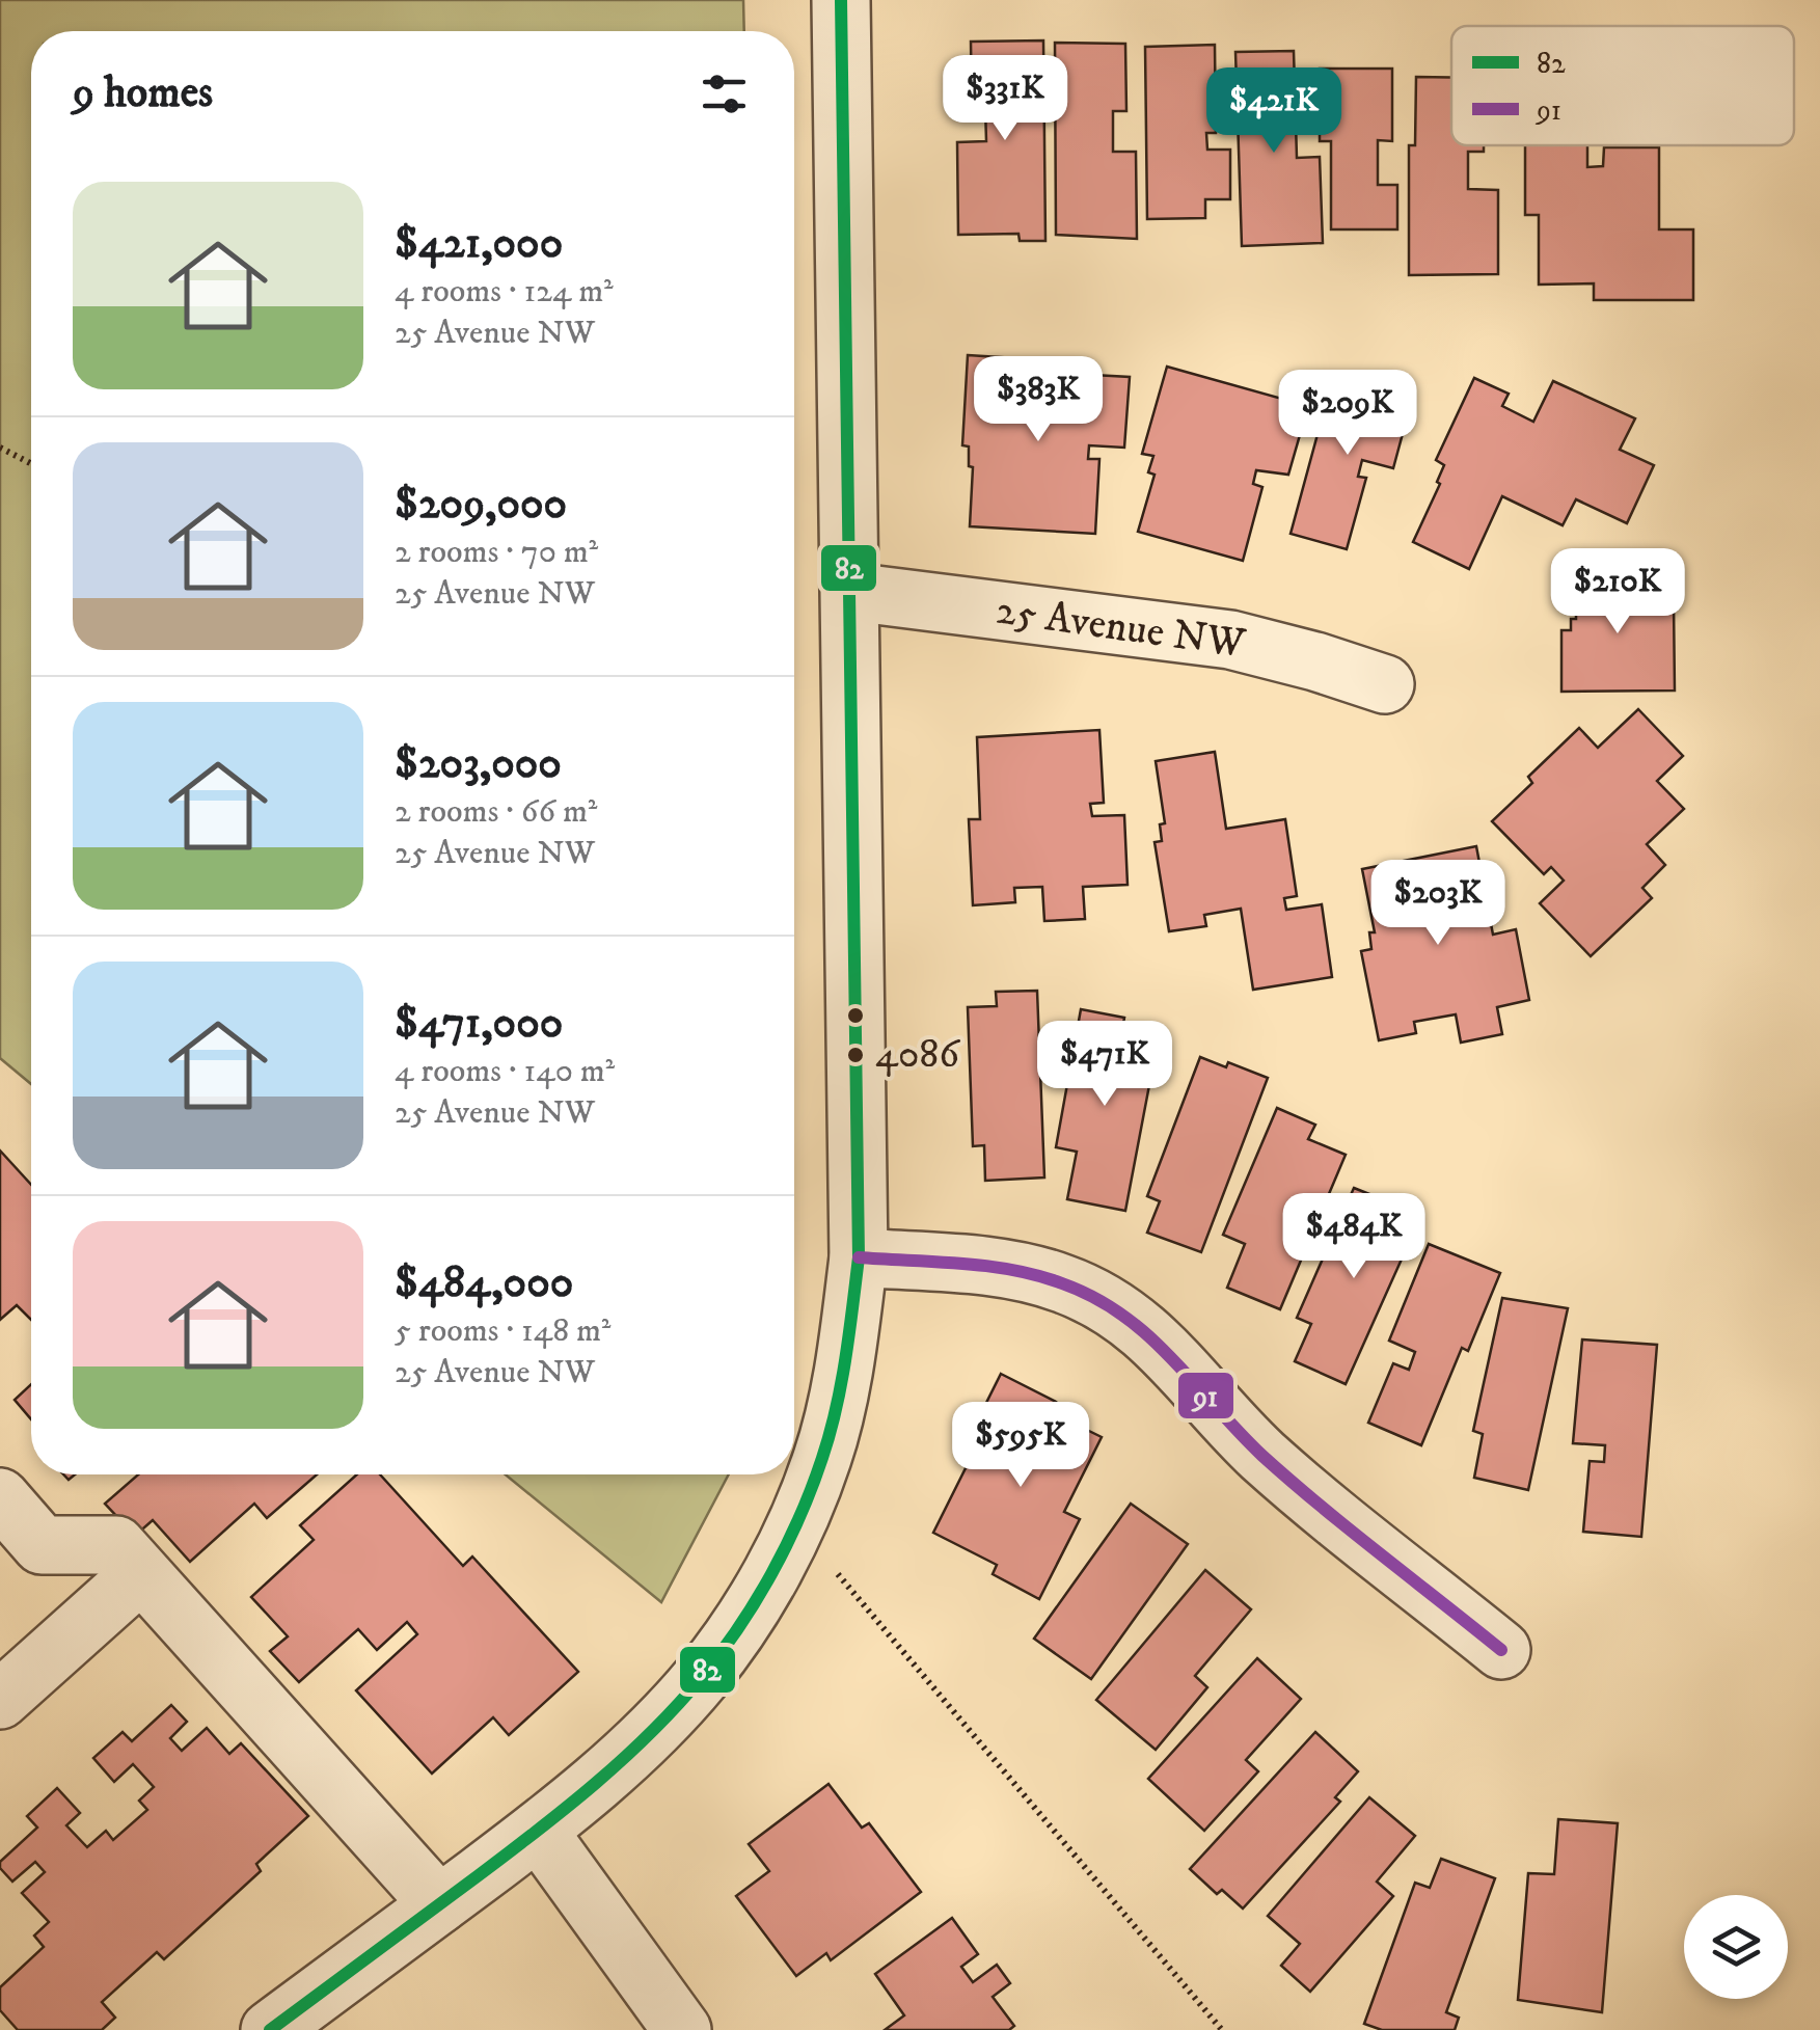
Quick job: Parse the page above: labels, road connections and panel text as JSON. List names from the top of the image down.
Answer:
{
  "streets": {
    "street": ["25 Avenue NW"]
  },
  "places": ["4086"],
  "lines": ["transit line 82", "transit line 91"],
  "legend": ["82", "91"],
  "page": {
    "heading": "9 homes",
    "price": [
      "$331K",
      "$421K",
      "$383K",
      "$209K",
      "$210K",
      "$203K",
      "$471K",
      "$484K",
      "$595K"
    ],
    "list": [
      {
        "name": "$421,000",
        "note": "4 rooms · 124 m² · 25 Avenue NW"
      },
      {
        "name": "$209,000",
        "note": "2 rooms · 70 m² · 25 Avenue NW"
      },
      {
        "name": "$203,000",
        "note": "2 rooms · 66 m² · 25 Avenue NW"
      },
      {
        "name": "$471,000",
        "note": "4 rooms · 140 m² · 25 Avenue NW"
      },
      {
        "name": "$484,000",
        "note": "5 rooms · 148 m² · 25 Avenue NW"
      }
    ]
  }
}
